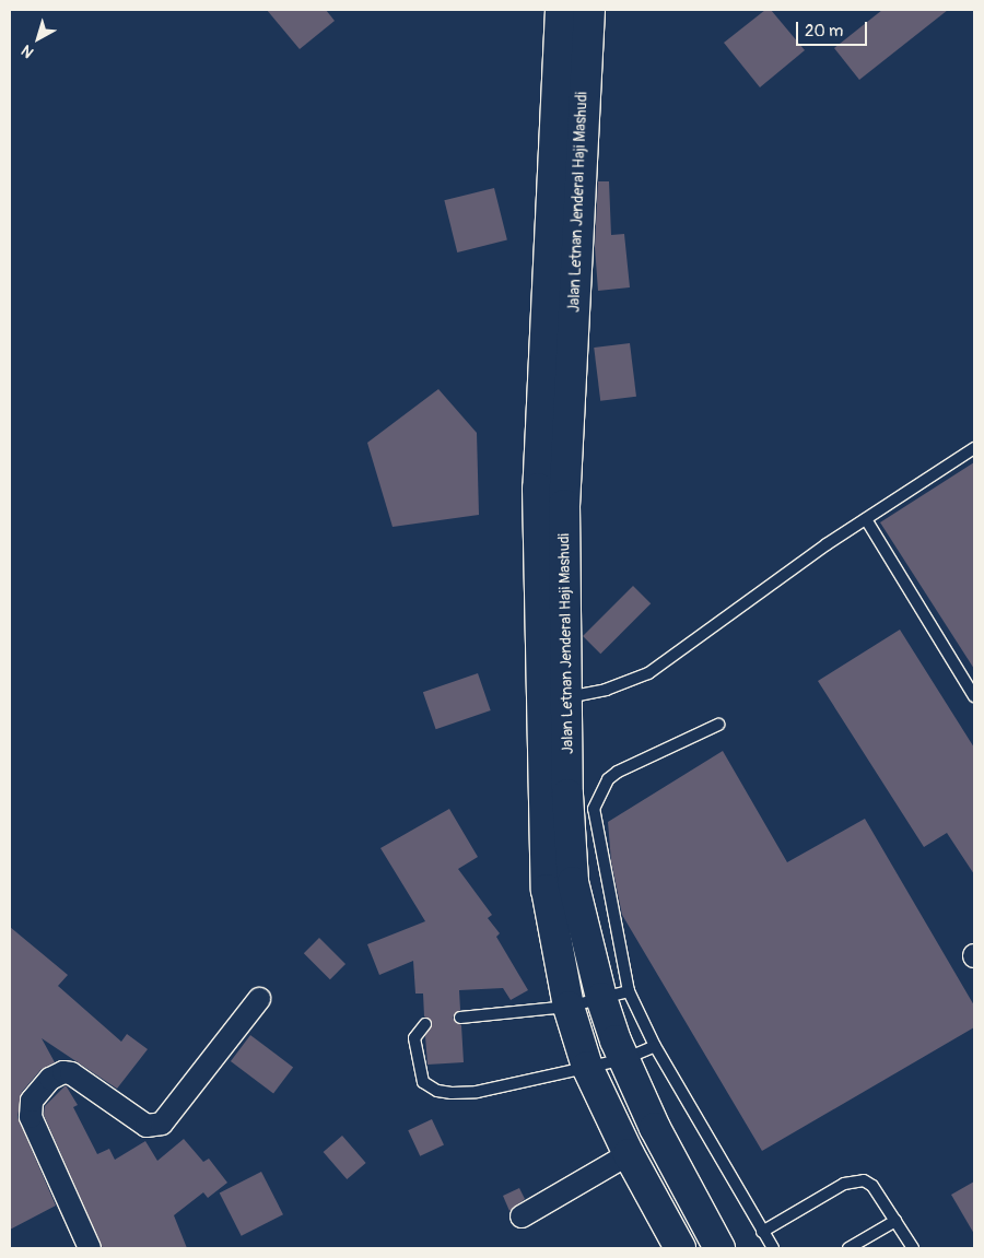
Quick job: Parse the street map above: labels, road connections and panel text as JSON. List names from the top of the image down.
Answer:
{
  "streets": {
    "main road": ["Jalan Letnan Jenderal Haji Mashudi"]
  },
  "scale_bar": "20 m",
  "north": "bottom left"
}
